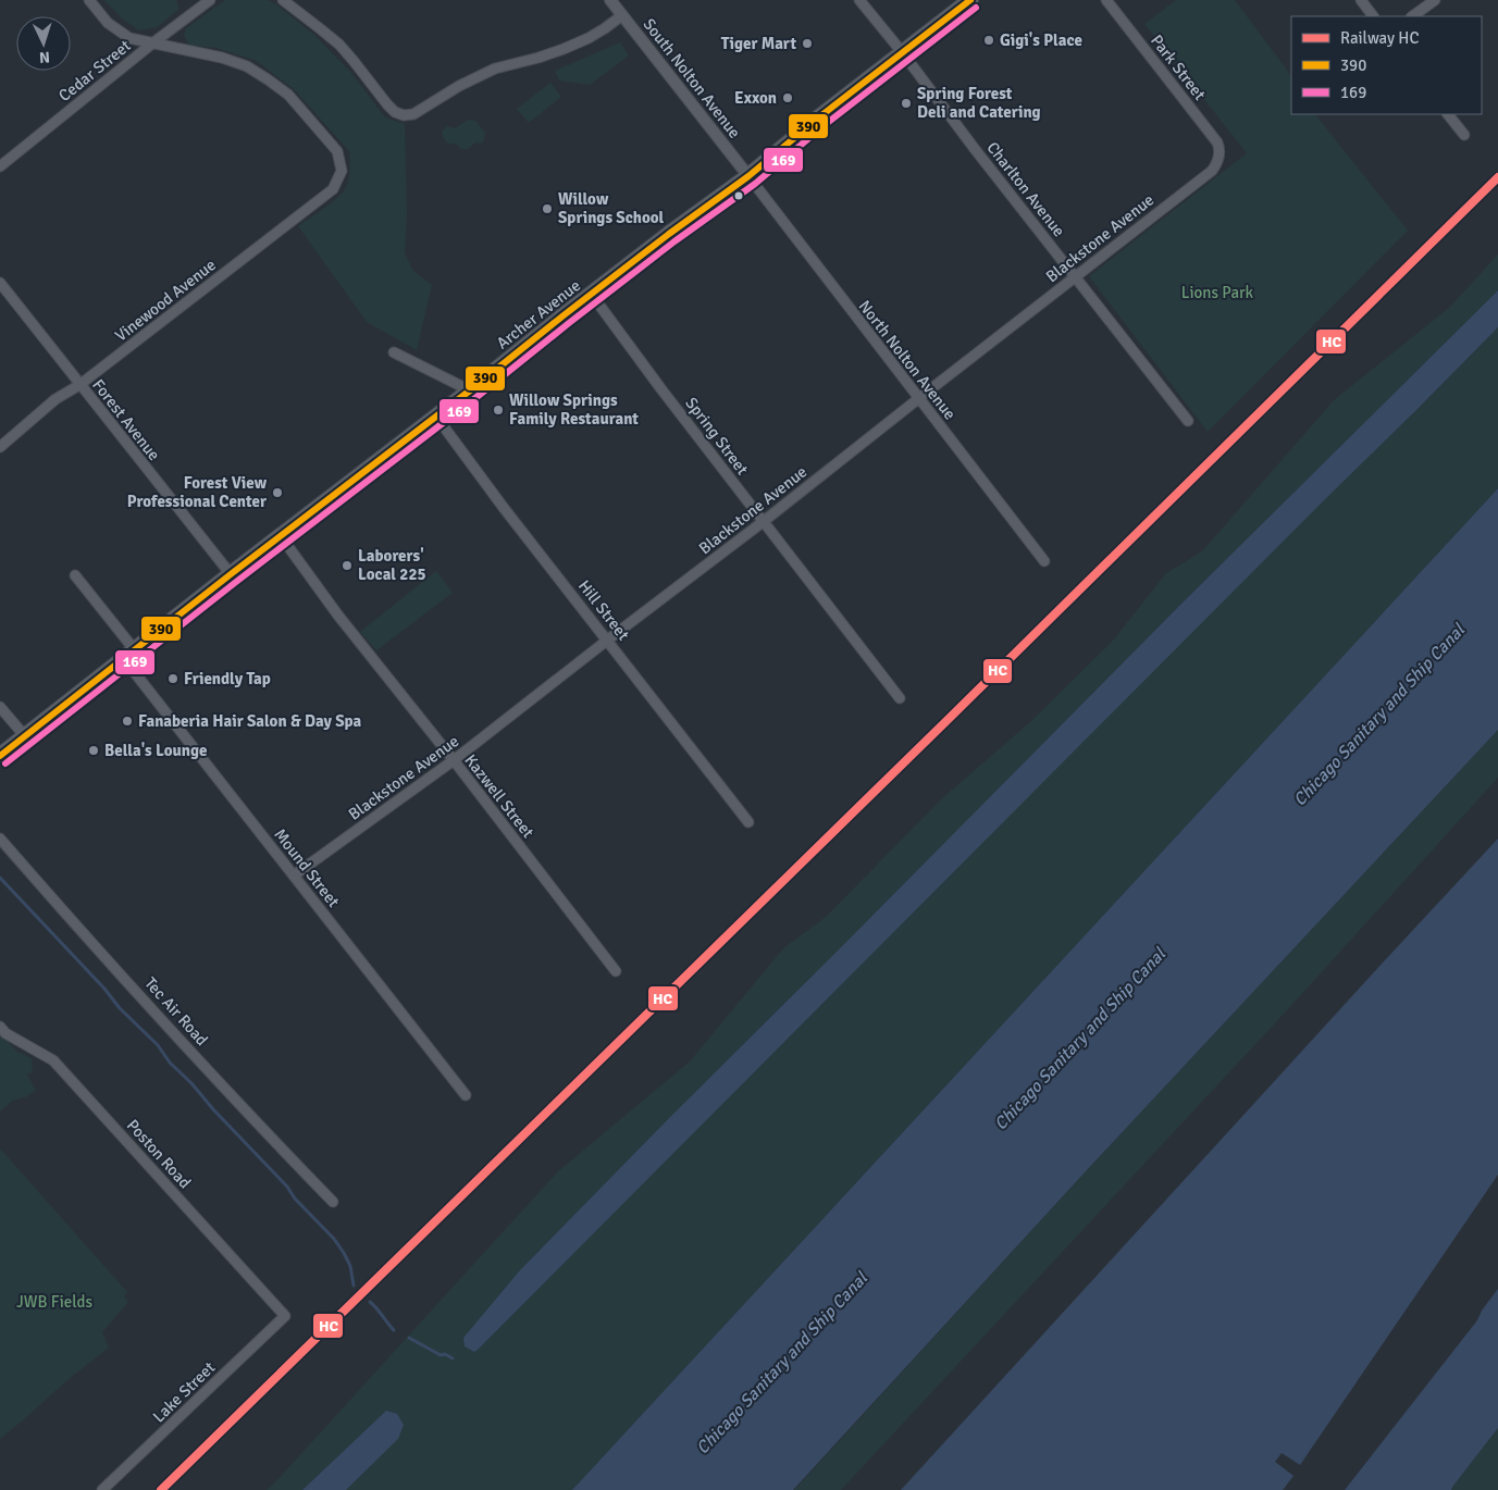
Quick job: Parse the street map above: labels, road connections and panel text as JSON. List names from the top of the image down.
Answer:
{
  "streets": {
    "main road": ["Archer Avenue"],
    "street": [
      "Park Street",
      "Cedar Street",
      "South Nolton Avenue",
      "Charlton Avenue",
      "Blackstone Avenue",
      "Vinewood Avenue",
      "North Nolton Avenue",
      "Forest Avenue",
      "Spring Street",
      "Hill Street",
      "Kazwell Street",
      "Mound Street",
      "Tec Air Road",
      "Poston Road",
      "Lake Street"
    ]
  },
  "crossings": [
    ["Park Street", "Blackstone Avenue"],
    ["Cedar Street", "Vinewood Avenue"],
    ["South Nolton Avenue", "Archer Avenue"],
    ["South Nolton Avenue", "North Nolton Avenue"],
    ["Charlton Avenue", "Blackstone Avenue"],
    ["Charlton Avenue", "Archer Avenue"],
    ["Blackstone Avenue", "North Nolton Avenue"],
    ["Blackstone Avenue", "Spring Street"],
    ["Blackstone Avenue", "Hill Street"],
    ["Blackstone Avenue", "Kazwell Street"],
    ["Blackstone Avenue", "Mound Street"],
    ["Vinewood Avenue", "Forest Avenue"],
    ["Archer Avenue", "North Nolton Avenue"],
    ["Archer Avenue", "Forest Avenue"],
    ["Archer Avenue", "Spring Street"],
    ["Archer Avenue", "Hill Street"],
    ["Archer Avenue", "Kazwell Street"],
    ["Archer Avenue", "Mound Street"],
    ["Poston Road", "Lake Street"]
  ],
  "water": ["Chicago Sanitary and Ship Canal"],
  "parks": ["Lions Park", "JWB Fields"],
  "places": [
    "Gigi's Place",
    "Tiger Mart",
    "Exxon",
    "Spring Forest Deli and Catering",
    "Willow Springs School",
    "Willow Springs Family Restaurant",
    "Forest View Professional Center",
    "Laborers' Local 225",
    "Friendly Tap",
    "Fanaberia Hair Salon & Day Spa",
    "Bella's Lounge"
  ],
  "lines": ["transit line 390", "transit line 169", "rail line HC"],
  "legend": ["Railway HC", "390", "169"],
  "north": "bottom"
}
